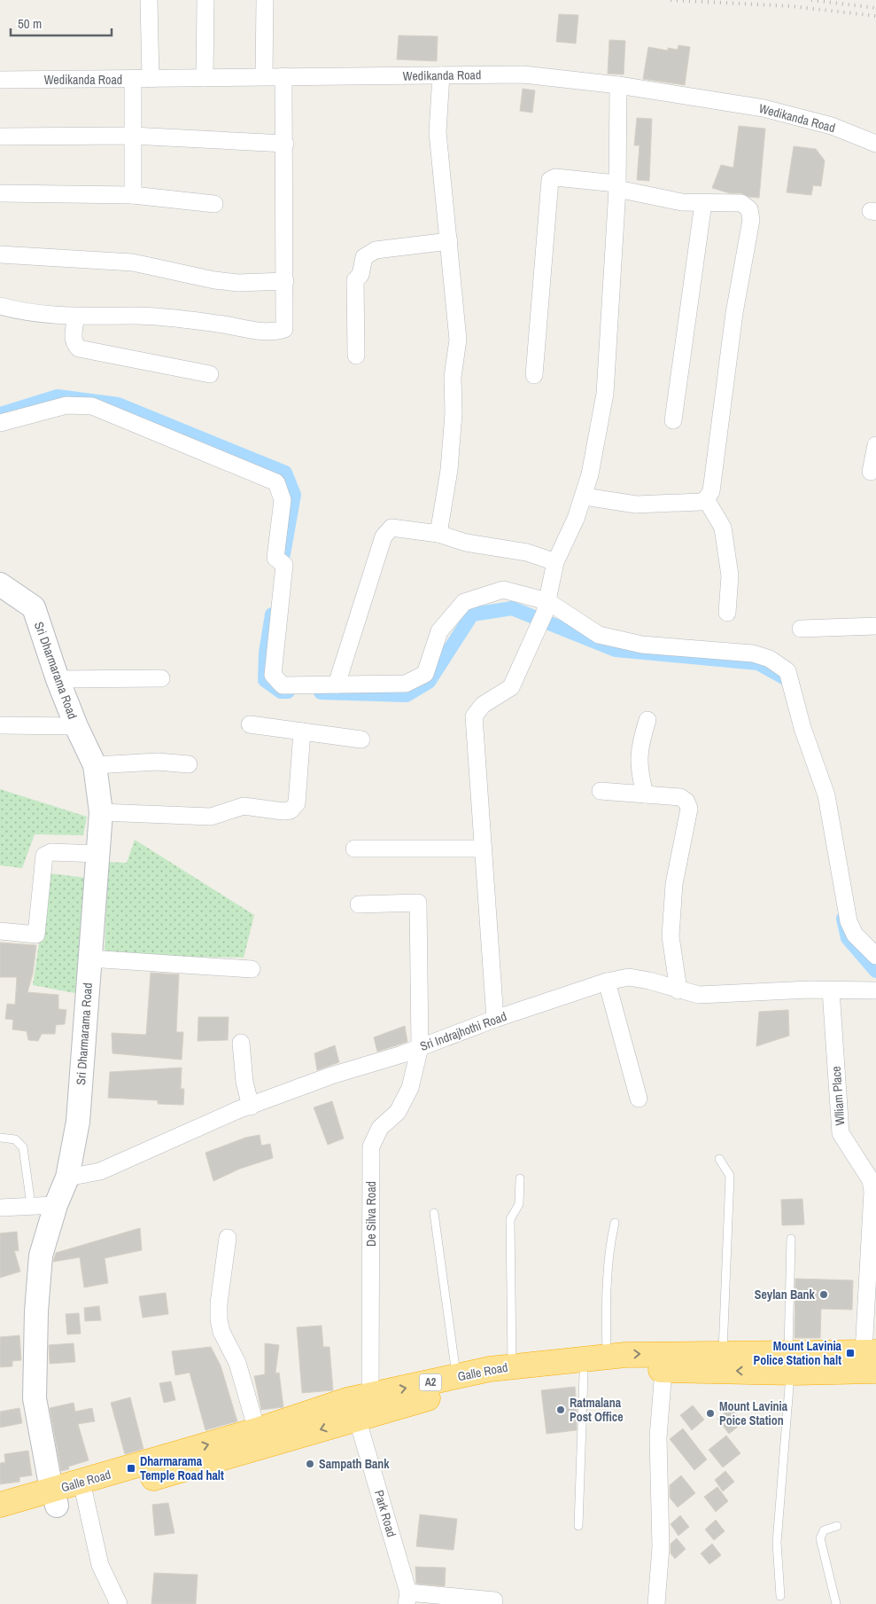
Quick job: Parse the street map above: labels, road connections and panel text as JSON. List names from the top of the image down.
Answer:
{
  "streets": {
    "highway": ["Galle Road", "A2"],
    "street": [
      "Wedikanda Road",
      "Sri Dharmarama Road",
      "Sri Indrajhothi Road",
      "Wlliam Place",
      "De Silva Road",
      "Park Road"
    ]
  },
  "crossings": [
    ["Sri Dharmarama Road", "Sri Indrajhothi Road"],
    ["Sri Dharmarama Road", "Galle Road"],
    ["Sri Indrajhothi Road", "Wlliam Place"],
    ["Sri Indrajhothi Road", "De Silva Road"],
    ["Wlliam Place", "Galle Road"],
    ["De Silva Road", "Galle Road"],
    ["De Silva Road", "Park Road"],
    ["Galle Road", "Park Road"]
  ],
  "places": {
    "other": [
      "Seylan Bank",
      "Ratmalana Post Office",
      "Mount Lavinia Poice Station",
      "Sampath Bank"
    ],
    "transit": ["Mount Lavinia Police Station halt", "Dharmarama Temple Road halt"]
  },
  "scale_bar": "50 m"
}
